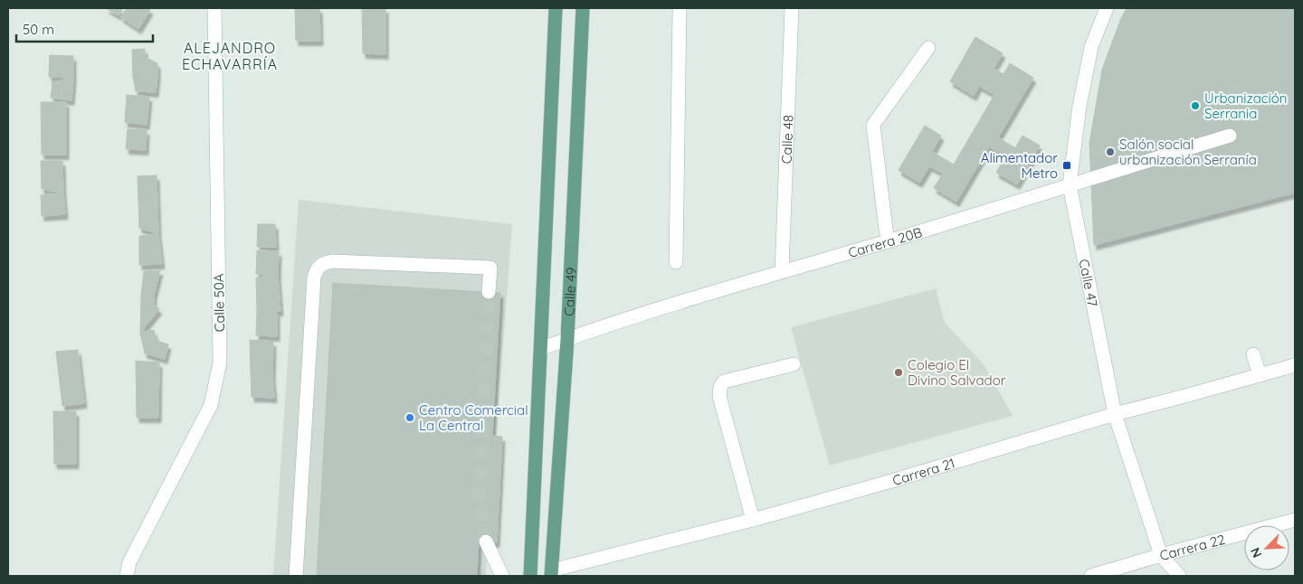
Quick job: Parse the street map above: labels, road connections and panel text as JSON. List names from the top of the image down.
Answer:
{
  "streets": {
    "main road": ["Calle 49"],
    "street": [
      "Calle 48",
      "Carrera 20B",
      "Calle 47",
      "Calle 50A",
      "Carrera 21",
      "Carrera 22"
    ]
  },
  "crossings": [
    ["Calle 48", "Carrera 20B"],
    ["Carrera 20B", "Calle 47"],
    ["Carrera 20B", "Calle 49"],
    ["Calle 47", "Carrera 21"],
    ["Calle 47", "Carrera 22"],
    ["Calle 49", "Carrera 21"]
  ],
  "districts": ["ALEJANDRO ECHAVARRÍA"],
  "places": {
    "other": [
      "Urbanización Serrania",
      "Salón social urbanización Serranía",
      "Colegio El Divino Salvador",
      "Centro Comercial La Central"
    ],
    "transit": ["Alimentador Metro"]
  },
  "scale_bar": "50 m",
  "north": "bottom left"
}
